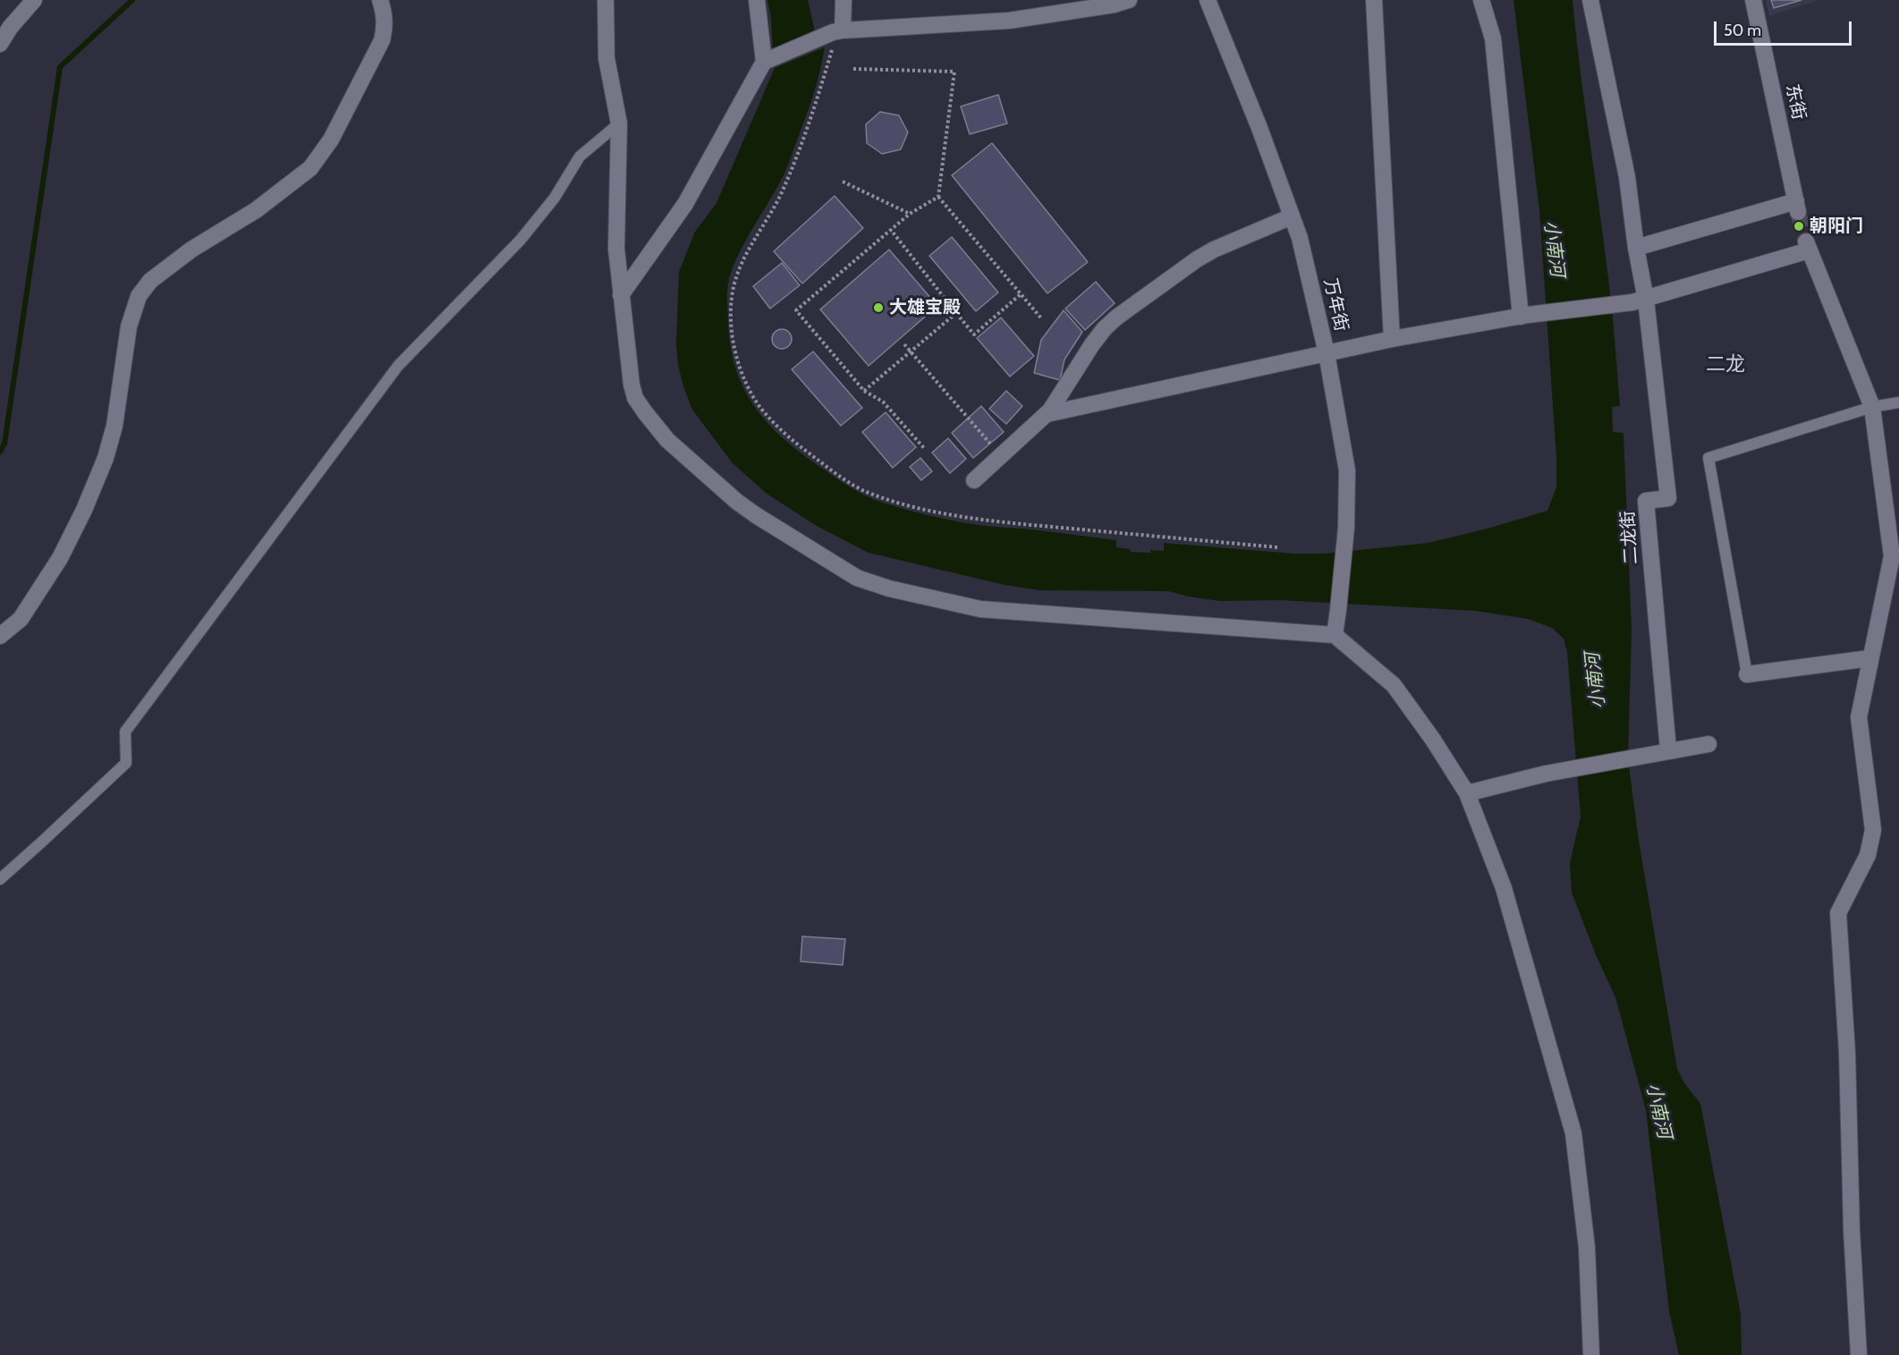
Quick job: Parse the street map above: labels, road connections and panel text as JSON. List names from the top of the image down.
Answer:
{
  "streets": {
    "street": ["东街", "万年街", "二龙街"]
  },
  "districts": ["二龙"],
  "water": ["小南河"],
  "places": ["朝阳门", "大雄宝殿"],
  "scale_bar": "50 m"
}
